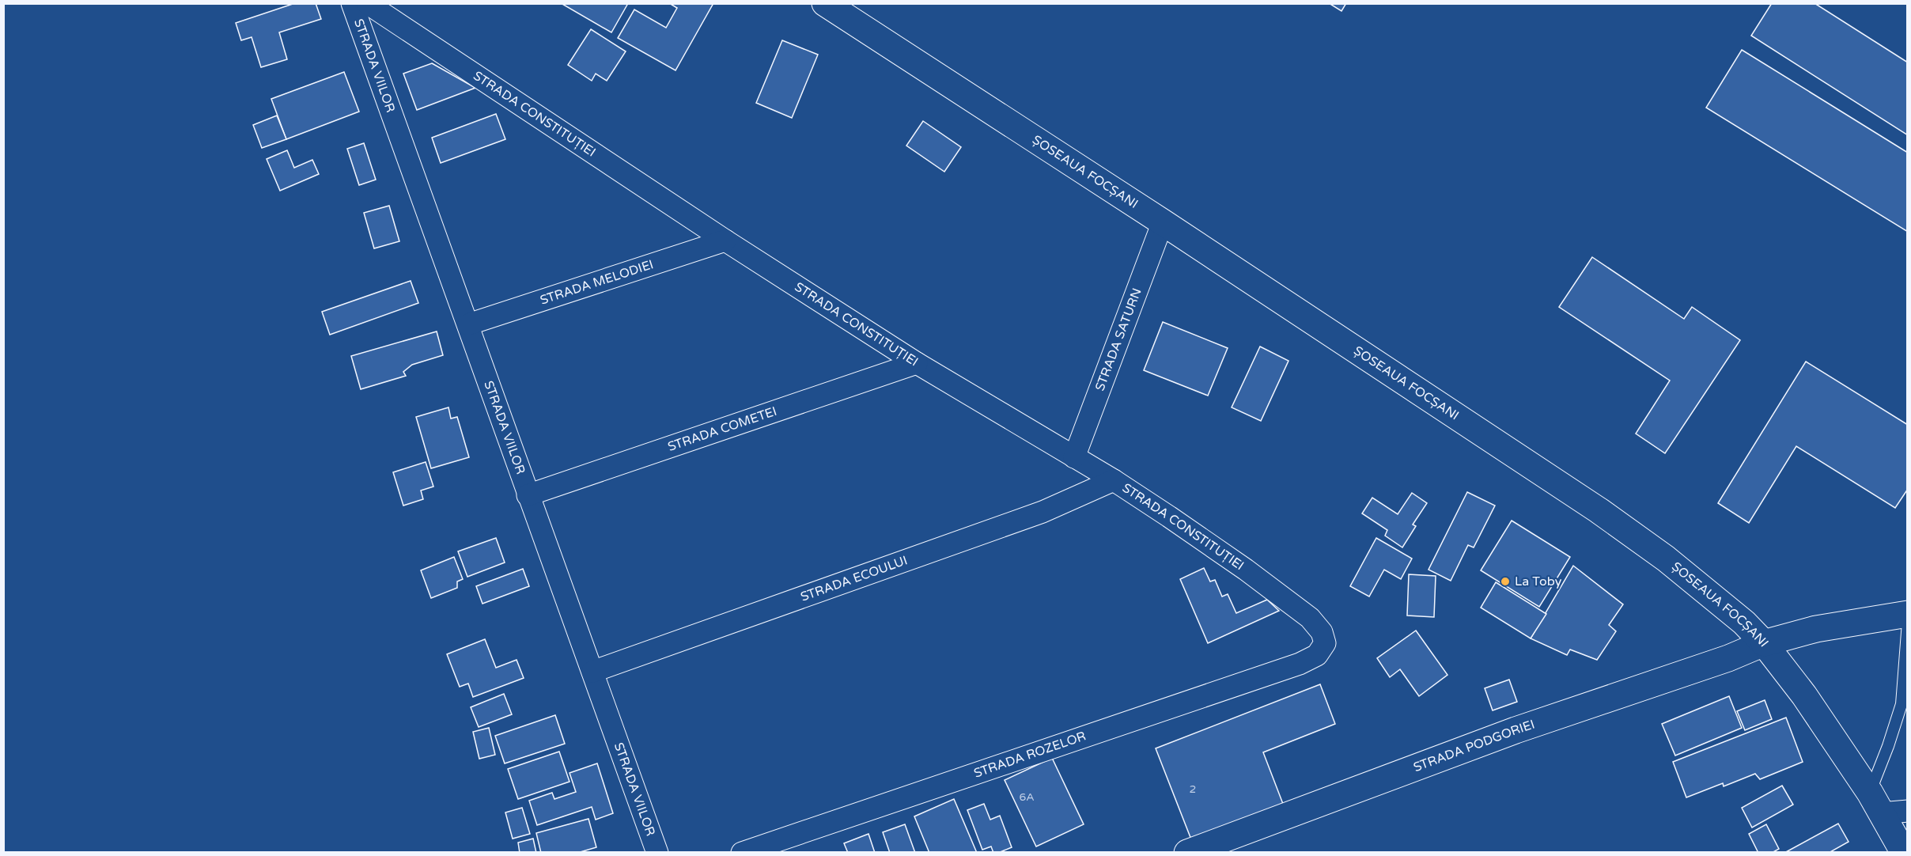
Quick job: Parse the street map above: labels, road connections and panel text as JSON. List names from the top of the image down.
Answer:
{
  "streets": {
    "main road": ["ȘOSEAUA FOCȘANI", "STRADA PODGORIEI"],
    "street": [
      "STRADA VIILOR",
      "STRADA CONSTITUȚIEI",
      "STRADA MELODIEI",
      "STRADA SATURN",
      "STRADA COMETEI",
      "STRADA ECOULUI",
      "STRADA ROZELOR"
    ]
  },
  "crossings": [
    ["STRADA VIILOR", "STRADA MELODIEI"],
    ["STRADA VIILOR", "STRADA COMETEI"],
    ["STRADA VIILOR", "STRADA ECOULUI"],
    ["STRADA CONSTITUȚIEI", "STRADA MELODIEI"],
    ["STRADA CONSTITUȚIEI", "STRADA SATURN"],
    ["STRADA CONSTITUȚIEI", "STRADA COMETEI"],
    ["STRADA CONSTITUȚIEI", "STRADA ECOULUI"],
    ["STRADA CONSTITUȚIEI", "STRADA ROZELOR"],
    ["ȘOSEAUA FOCȘANI", "STRADA SATURN"],
    ["ȘOSEAUA FOCȘANI", "STRADA PODGORIEI"]
  ],
  "places": ["La Toby"],
  "house_numbers": ["2", "6A"]
}
